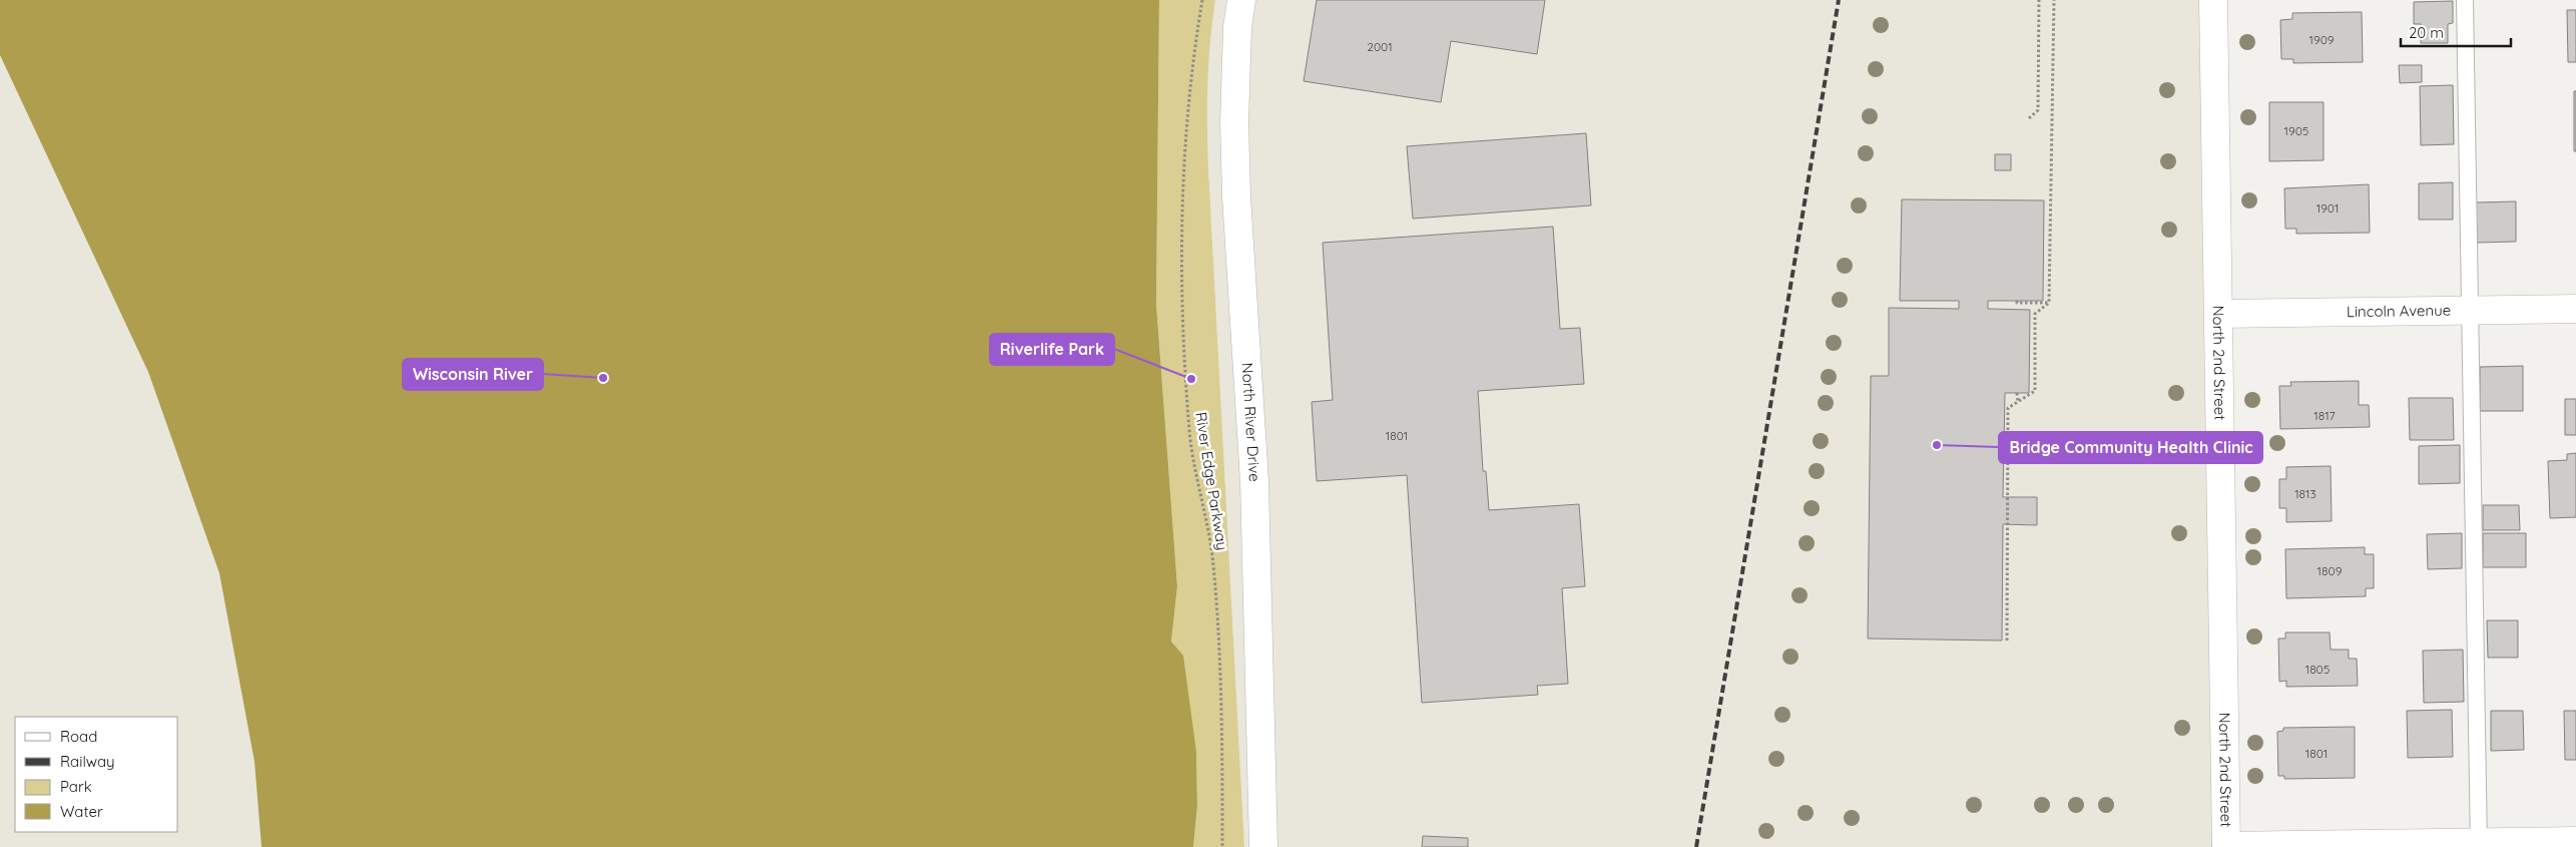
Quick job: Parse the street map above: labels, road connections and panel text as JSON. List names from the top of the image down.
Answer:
{
  "streets": {
    "street": ["Lincoln Avenue", "North 2nd Street", "North River Drive"],
    "path": ["River Edge Parkway"]
  },
  "crossings": [
    ["Lincoln Avenue", "North 2nd Street"]
  ],
  "places": ["Wisconsin River", "Riverlife Park", "Bridge Community Health Clinic"],
  "house_numbers": [
    "1909",
    "2001",
    "1905",
    "1901",
    "1817",
    "1801",
    "1813",
    "1809",
    "1805",
    "1801"
  ],
  "legend": [
    "Road",
    "Railway",
    "Park",
    "Water"
  ],
  "scale_bar": "20 m"
}
